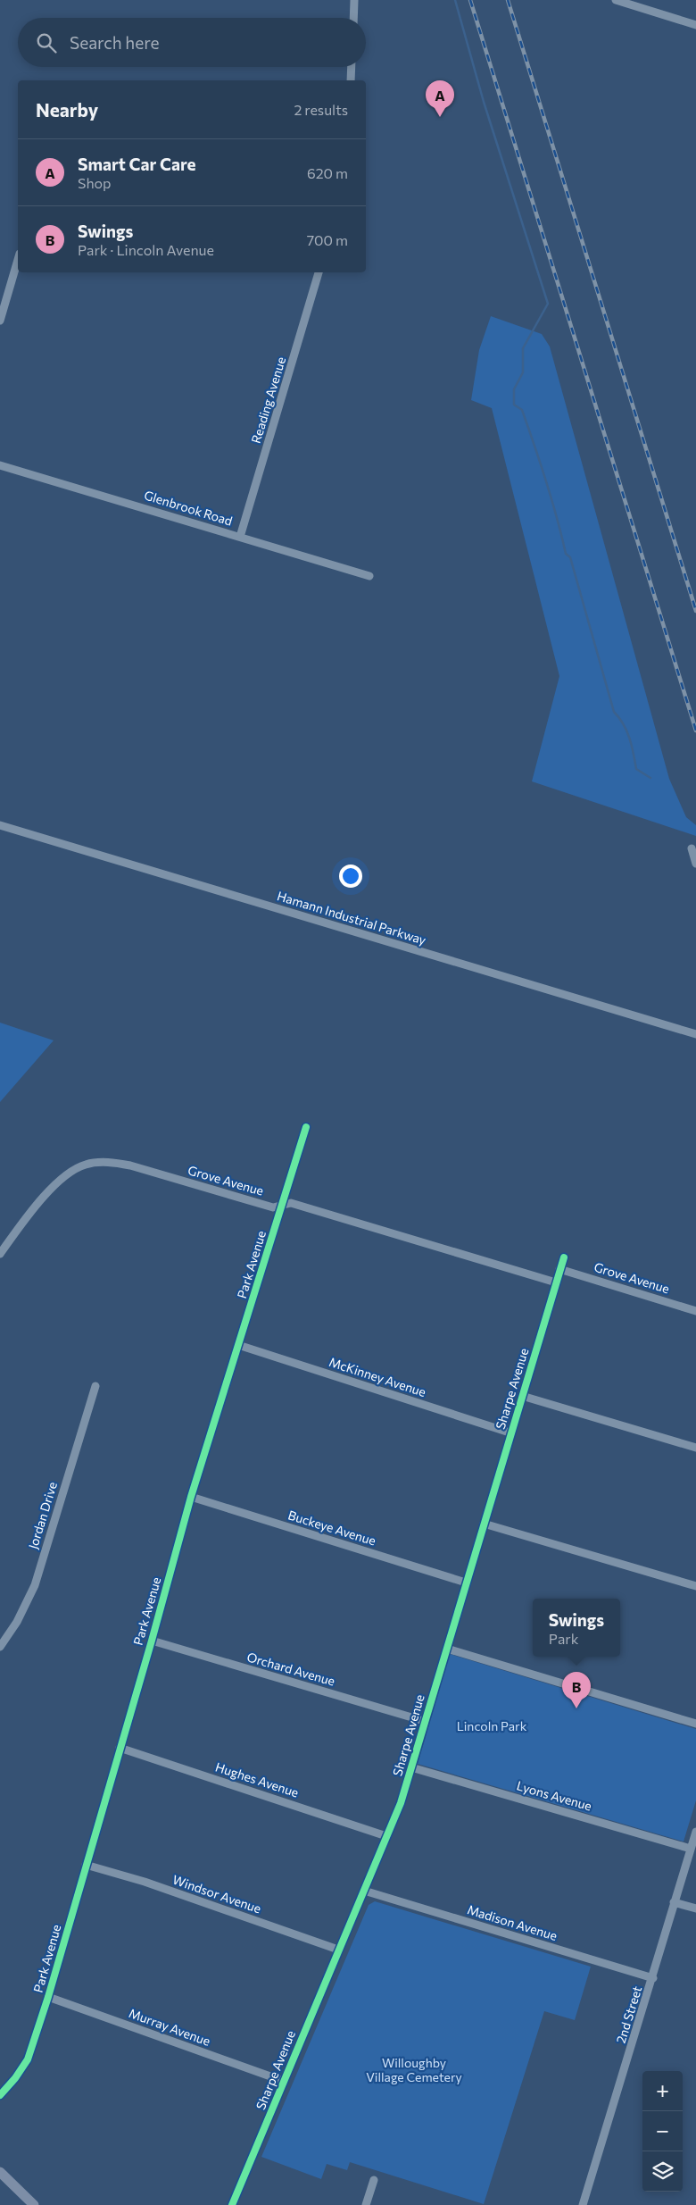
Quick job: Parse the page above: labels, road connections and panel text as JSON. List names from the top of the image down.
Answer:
{
  "streets": {
    "street": [
      "Reading Avenue",
      "Glenbrook Road",
      "Hamann Industrial Parkway",
      "Grove Avenue",
      "Park Avenue",
      "McKinney Avenue",
      "Sharpe Avenue",
      "Jordan Drive",
      "Buckeye Avenue",
      "Orchard Avenue",
      "Hughes Avenue",
      "Lyons Avenue",
      "Windsor Avenue",
      "Madison Avenue",
      "2nd Street",
      "Murray Avenue"
    ]
  },
  "crossings": [
    ["Reading Avenue", "Glenbrook Road"],
    ["Grove Avenue", "Park Avenue"],
    ["Grove Avenue", "Sharpe Avenue"],
    ["Park Avenue", "McKinney Avenue"],
    ["Park Avenue", "Buckeye Avenue"],
    ["Park Avenue", "Orchard Avenue"],
    ["Park Avenue", "Hughes Avenue"],
    ["Park Avenue", "Windsor Avenue"],
    ["Park Avenue", "Murray Avenue"],
    ["McKinney Avenue", "Sharpe Avenue"],
    ["Sharpe Avenue", "Buckeye Avenue"],
    ["Sharpe Avenue", "Orchard Avenue"],
    ["Sharpe Avenue", "Hughes Avenue"],
    ["Sharpe Avenue", "Lyons Avenue"],
    ["Sharpe Avenue", "Windsor Avenue"],
    ["Sharpe Avenue", "Madison Avenue"],
    ["Sharpe Avenue", "Murray Avenue"],
    ["Lyons Avenue", "2nd Street"],
    ["Madison Avenue", "2nd Street"]
  ],
  "parks": ["Lincoln Park", "Willoughby Village Cemetery"],
  "page": {
    "search": "Search here",
    "pins": ["A", "B"],
    "heading": ["Nearby", "2 results"],
    "list": [
      {
        "mark": "A",
        "name": "Smart Car Care",
        "note": "Shop",
        "value": "620 m"
      },
      {
        "mark": "B",
        "name": "Swings",
        "note": "Park · Lincoln Avenue",
        "value": "700 m"
      }
    ],
    "popup": ["Swings", "Park"],
    "map_buttons": ["+", "−"]
  }
}
